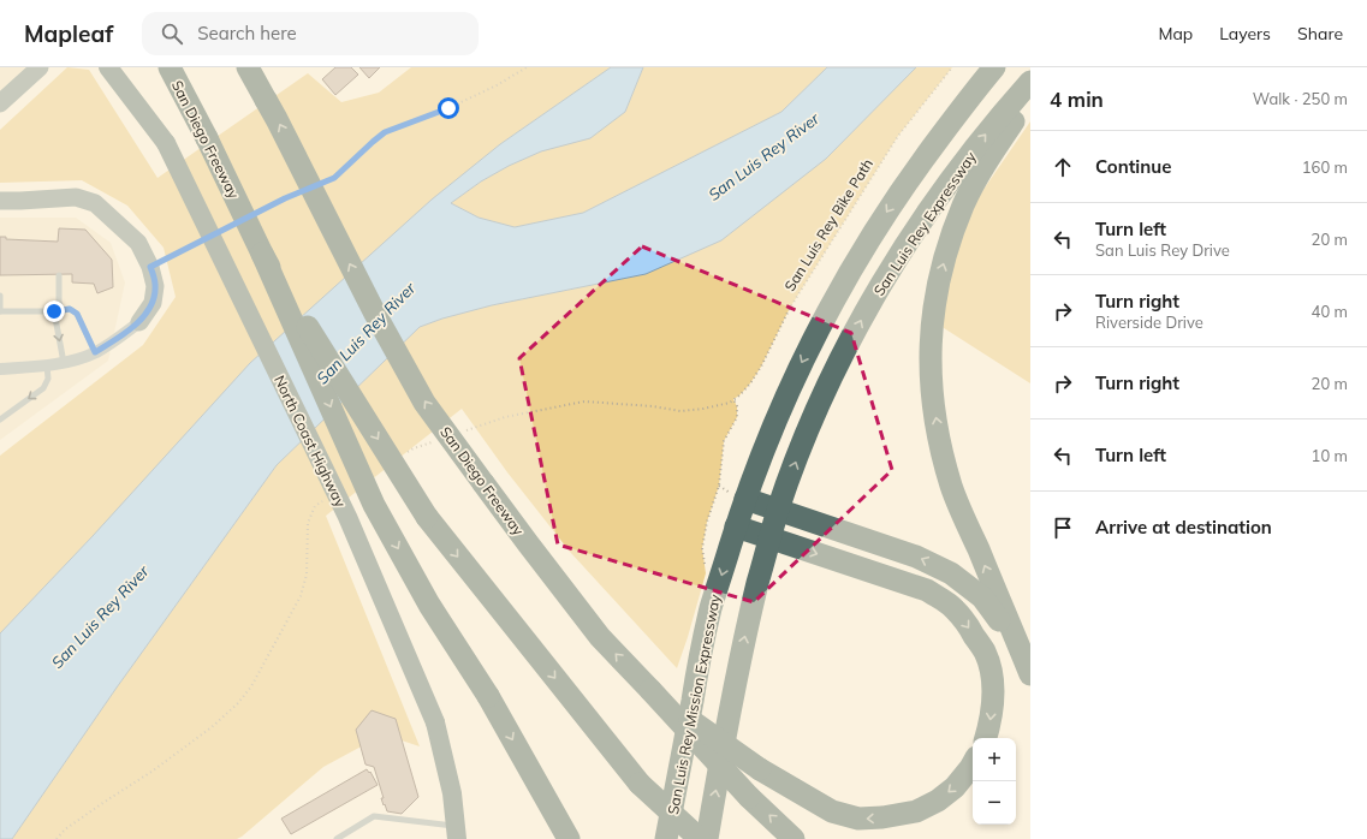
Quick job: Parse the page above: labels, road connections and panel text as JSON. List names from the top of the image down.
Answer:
{
  "streets": {
    "highway": ["San Diego Freeway", "San Luis Rey Expressway", "San Luis Rey Mission Expressway"],
    "main road": ["North Coast Highway"],
    "path": ["San Luis Rey Bike Path"]
  },
  "one_way": ["San Luis Rey Expressway"],
  "water": ["San Luis Rey River"],
  "page": {
    "header": "Mapleaf",
    "search": "Search here",
    "nav": ["Map", "Layers", "Share"],
    "heading": ["4 min", "Walk · 250 m"],
    "list": [
      ["Continue", "160 m"],
      ["Turn left", "San Luis Rey Drive", "20 m"],
      ["Turn right", "Riverside Drive", "40 m"],
      ["Turn right", "20 m"],
      ["Turn left", "10 m"],
      "Arrive at destination"
    ],
    "map_buttons": ["+", "−"]
  }
}
